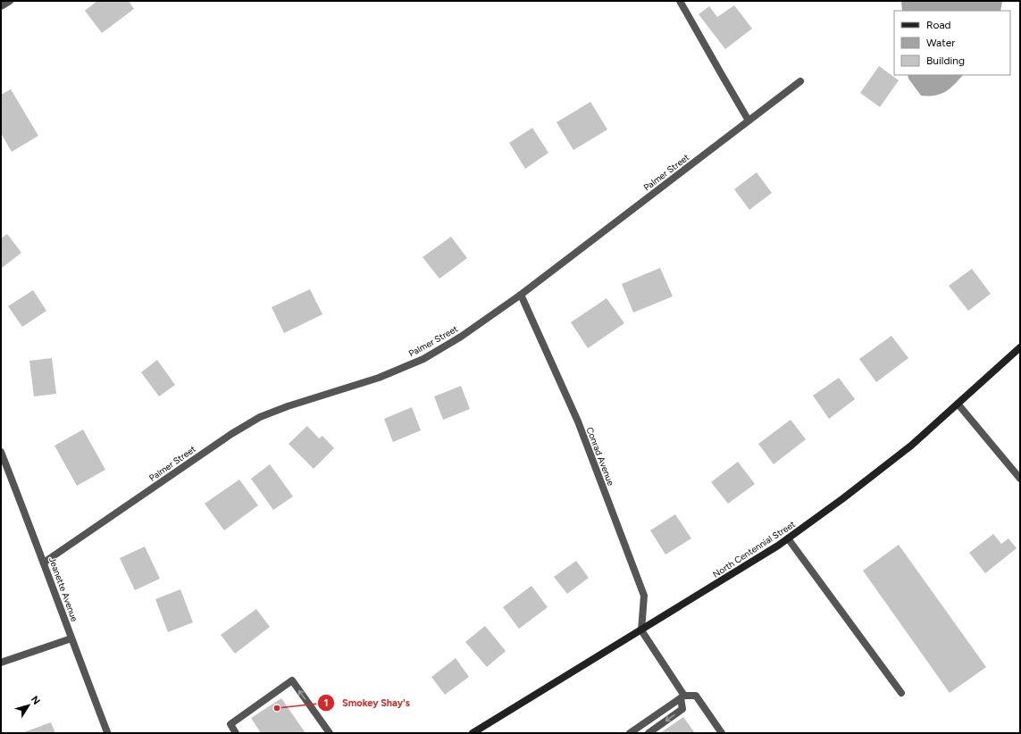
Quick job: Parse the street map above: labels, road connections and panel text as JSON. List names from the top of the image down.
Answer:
{
  "streets": {
    "street": [
      "Palmer Street",
      "Conrad Avenue",
      "North Centennial Street",
      "Jeanette Avenue"
    ]
  },
  "crossings": [
    ["Palmer Street", "Conrad Avenue"],
    ["Palmer Street", "Jeanette Avenue"],
    ["Conrad Avenue", "North Centennial Street"]
  ],
  "places": ["Smokey Shay's"],
  "legend": ["Road", "Water", "Building"],
  "north": "top right"
}
